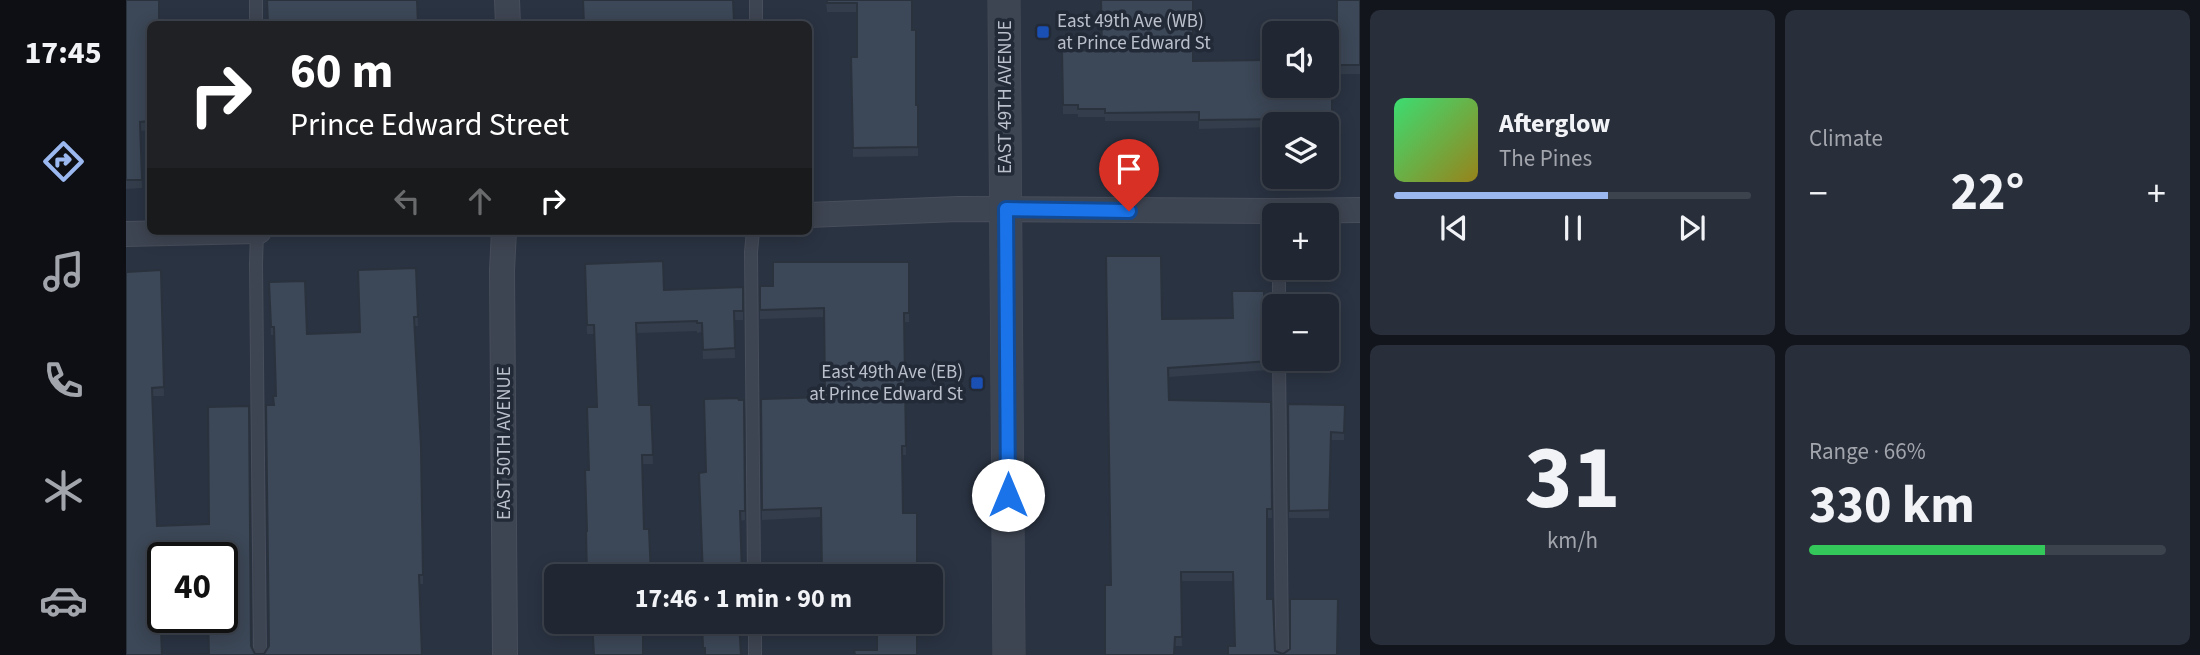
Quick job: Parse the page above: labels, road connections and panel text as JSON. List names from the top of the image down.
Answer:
{
  "streets": {
    "street": ["EAST 49TH AVENUE", "EAST 50TH AVENUE"]
  },
  "places": {
    "transit": ["East 49th Ave (WB) at Prince Edward St", "East 49th Ave (EB) at Prince Edward St"]
  },
  "page": {
    "tabs": "17:45",
    "tile": [
      "Climate",
      ["31", "km/h"],
      ["Range · 66%", "330 km"]
    ],
    "map_buttons": ["+", "−"],
    "turn": ["60 m", "Prince Edward Street"],
    "song": ["Afterglow", "The Pines"],
    "heat": ["−", "22°", "+"],
    "limit": "40",
    "trip": "17:46 · 1 min · 90 m"
  }
}
